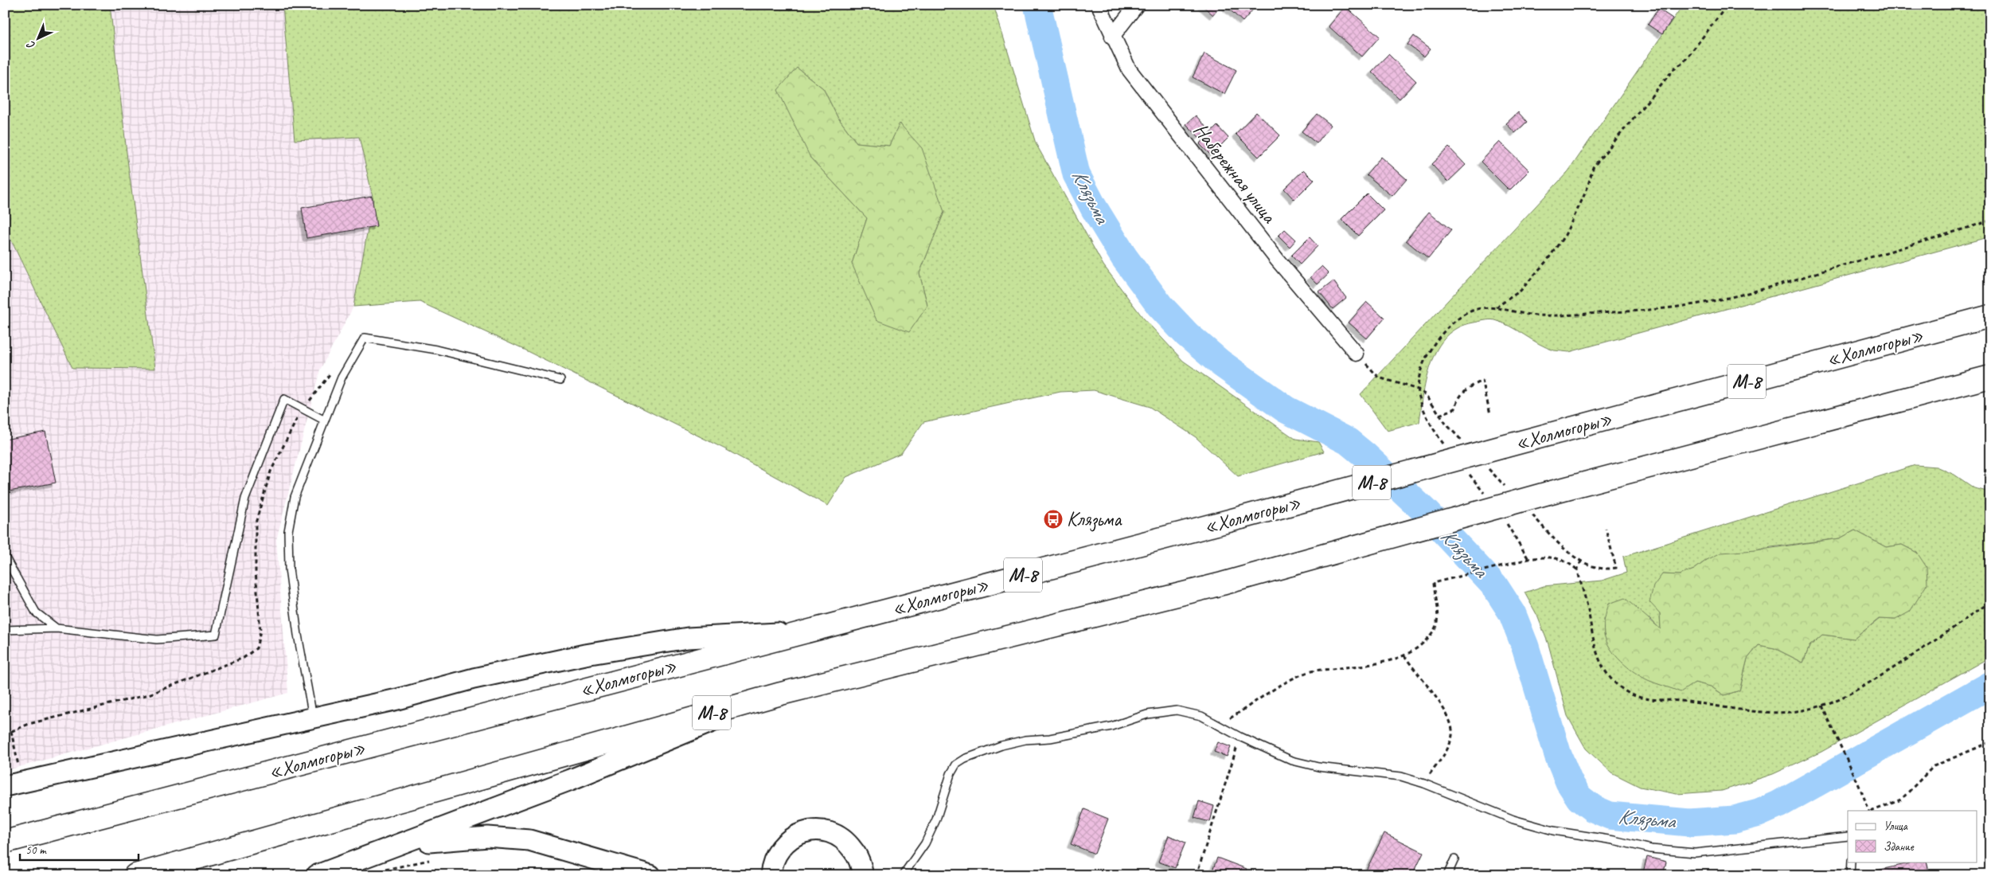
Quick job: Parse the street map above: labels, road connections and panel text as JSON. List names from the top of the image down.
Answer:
{
  "streets": {
    "highway": ["«Холмогоры»", "М-8"],
    "street": ["Набережная улица"]
  },
  "water": ["Клязьма"],
  "places": {
    "bus stop": ["Клязьма"]
  },
  "legend": ["Улица", "Здание"],
  "scale_bar": "50 m",
  "north": "bottom left"
}
